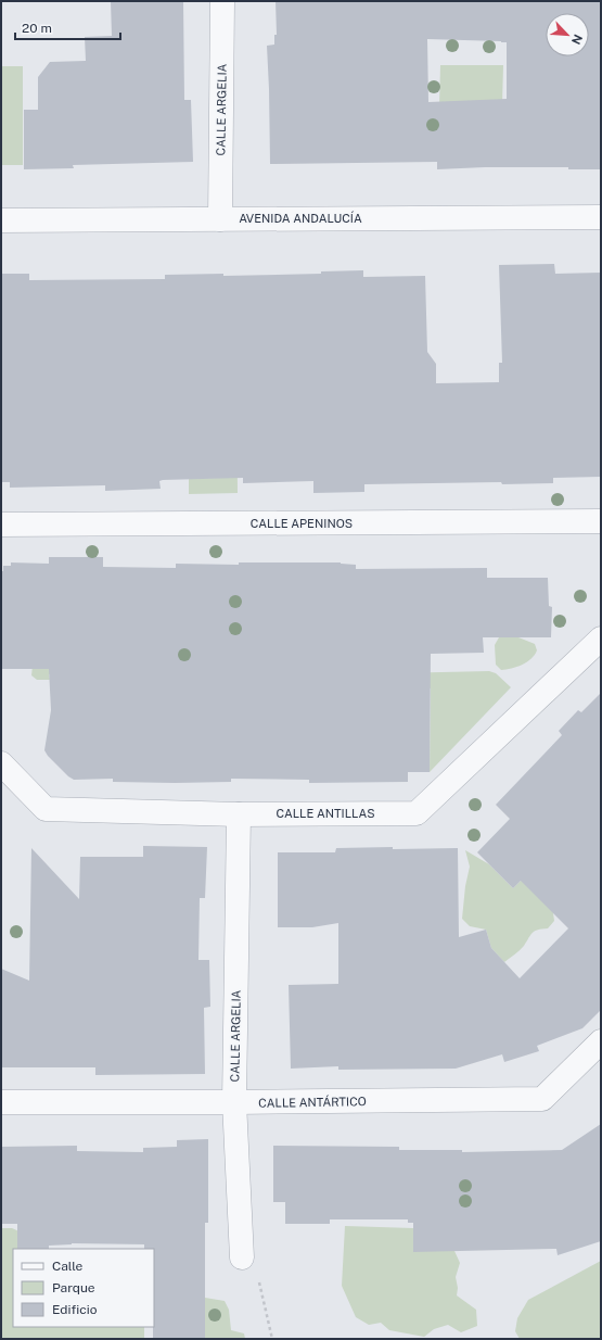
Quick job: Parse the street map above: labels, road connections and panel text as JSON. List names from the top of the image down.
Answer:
{
  "streets": {
    "street": [
      "CALLE ARGELIA",
      "AVENIDA ANDALUCÍA",
      "CALLE APENINOS",
      "CALLE ANTILLAS",
      "CALLE ANTÁRTICO"
    ]
  },
  "crossings": [
    ["CALLE ARGELIA", "AVENIDA ANDALUCÍA"],
    ["CALLE ARGELIA", "CALLE ANTILLAS"],
    ["CALLE ARGELIA", "CALLE ANTÁRTICO"]
  ],
  "legend": ["Calle", "Parque", "Edificio"],
  "scale_bar": "20 m",
  "north": "bottom right"
}
